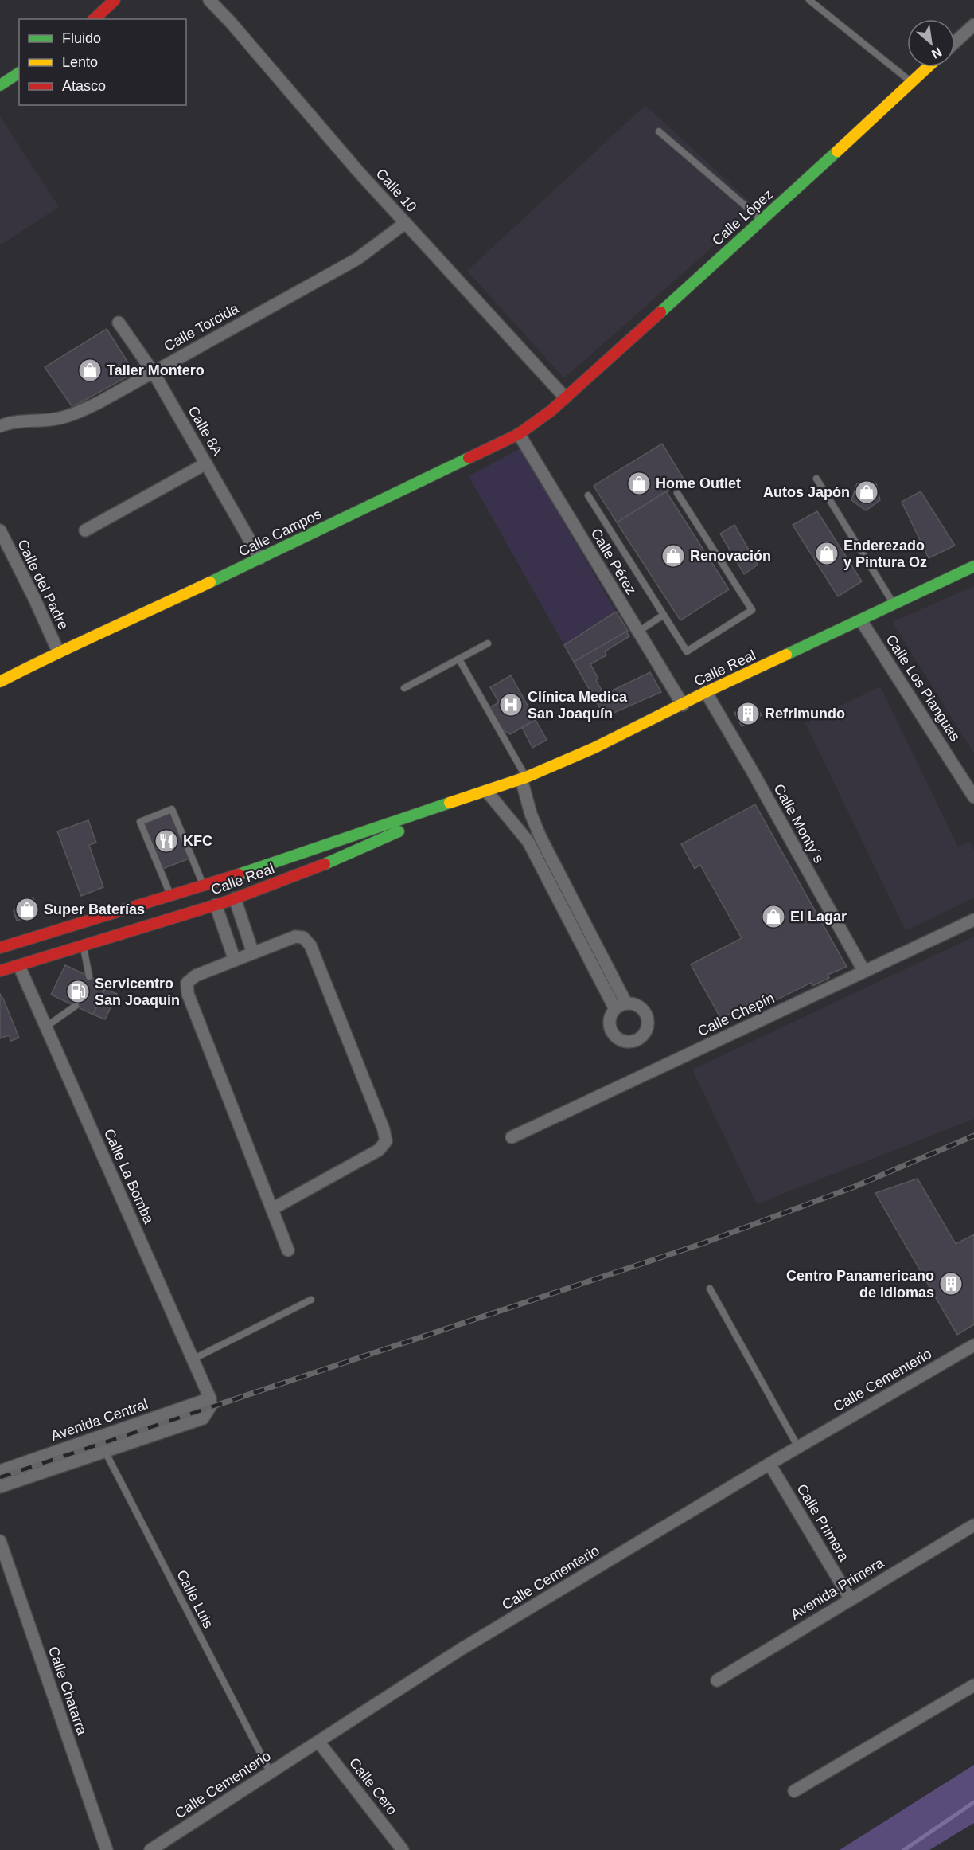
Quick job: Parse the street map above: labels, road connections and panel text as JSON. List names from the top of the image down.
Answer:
{
  "streets": {
    "main road": ["Calle López", "Calle Campos", "Calle Real"],
    "street": [
      "Calle 10",
      "Calle Torcida",
      "Calle 8A",
      "Calle Pérez",
      "Calle del Padre",
      "Calle Los Pianguas",
      "Calle Monty´s",
      "Calle Chepín",
      "Calle La Bomba",
      "Calle Cementerio",
      "Avenida Central",
      "Calle Primera",
      "Avenida Primera",
      "Calle Chatarra",
      "Calle Cero"
    ],
    "lane": ["Calle Luis"]
  },
  "crossings": [
    ["Calle 10", "Calle López"],
    ["Calle 10", "Calle Torcida"],
    ["Calle 10", "Calle Campos"],
    ["Calle López", "Calle Campos"],
    ["Calle Torcida", "Calle 8A"],
    ["Calle 8A", "Calle Campos"],
    ["Calle Campos", "Calle Pérez"],
    ["Calle Campos", "Calle del Padre"],
    ["Calle Pérez", "Calle Real"],
    ["Calle Real", "Calle Los Pianguas"],
    ["Calle Real", "Calle Monty´s"],
    ["Calle Real", "Calle La Bomba"],
    ["Calle Monty´s", "Calle Chepín"],
    ["Calle La Bomba", "Avenida Central"],
    ["Calle Cementerio", "Calle Primera"],
    ["Calle Cementerio", "Calle Luis"],
    ["Calle Cementerio", "Calle Cero"],
    ["Avenida Central", "Calle Luis"],
    ["Calle Primera", "Avenida Primera"]
  ],
  "places": {
    "shop": [
      "Taller Montero",
      "Home Outlet",
      "Autos Japón",
      "Enderezado y Pintura Oz",
      "Renovación",
      "Super Baterías",
      "El Lagar"
    ],
    "hospital": ["Clínica Medica San Joaquín"],
    "building": ["Refrimundo", "Centro Panamericano de Idiomas"],
    "restaurant": ["KFC"],
    "fuel station": ["Servicentro San Joaquín"]
  },
  "legend": ["Fluido", "Lento", "Atasco"],
  "north": "bottom right"
}
